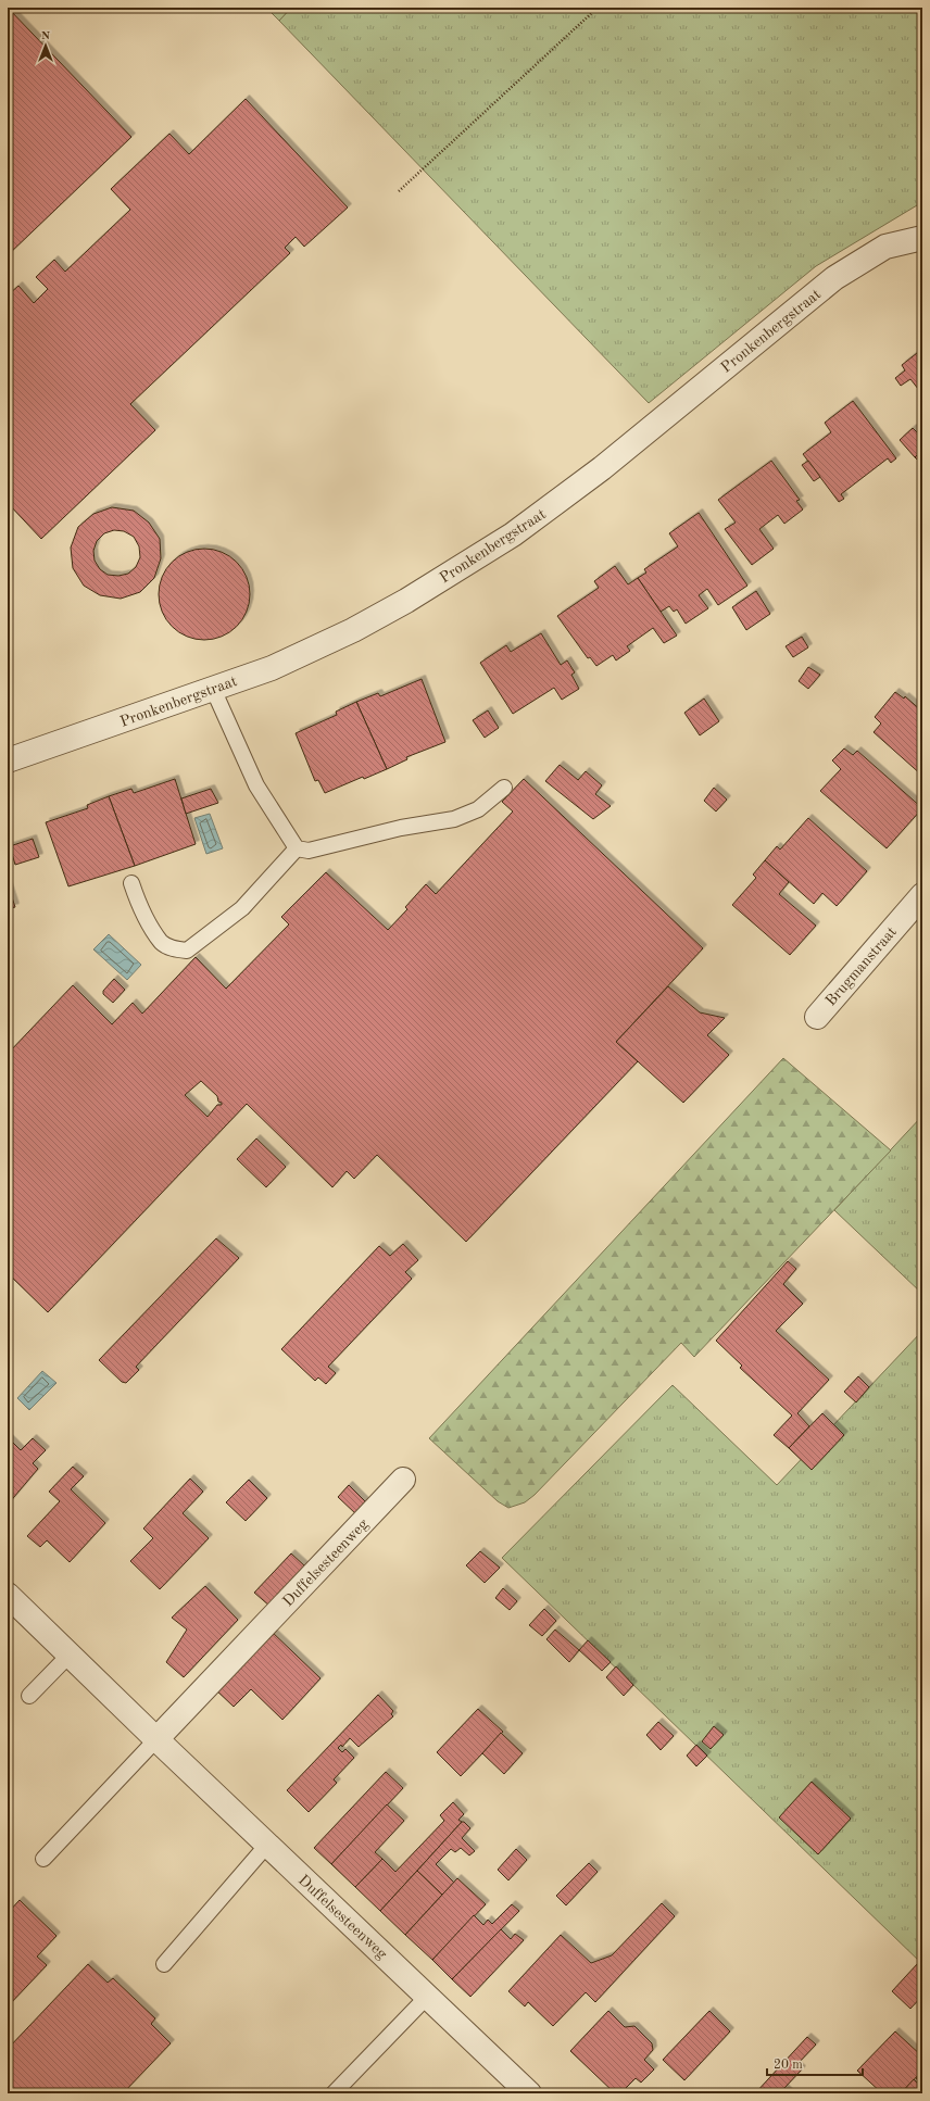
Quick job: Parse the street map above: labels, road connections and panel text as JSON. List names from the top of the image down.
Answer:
{
  "streets": {
    "street": ["Pronkenbergstraat", "Brugmanstraat", "Duffelsesteenweg"]
  },
  "scale_bar": "20 m",
  "north": "top"
}
